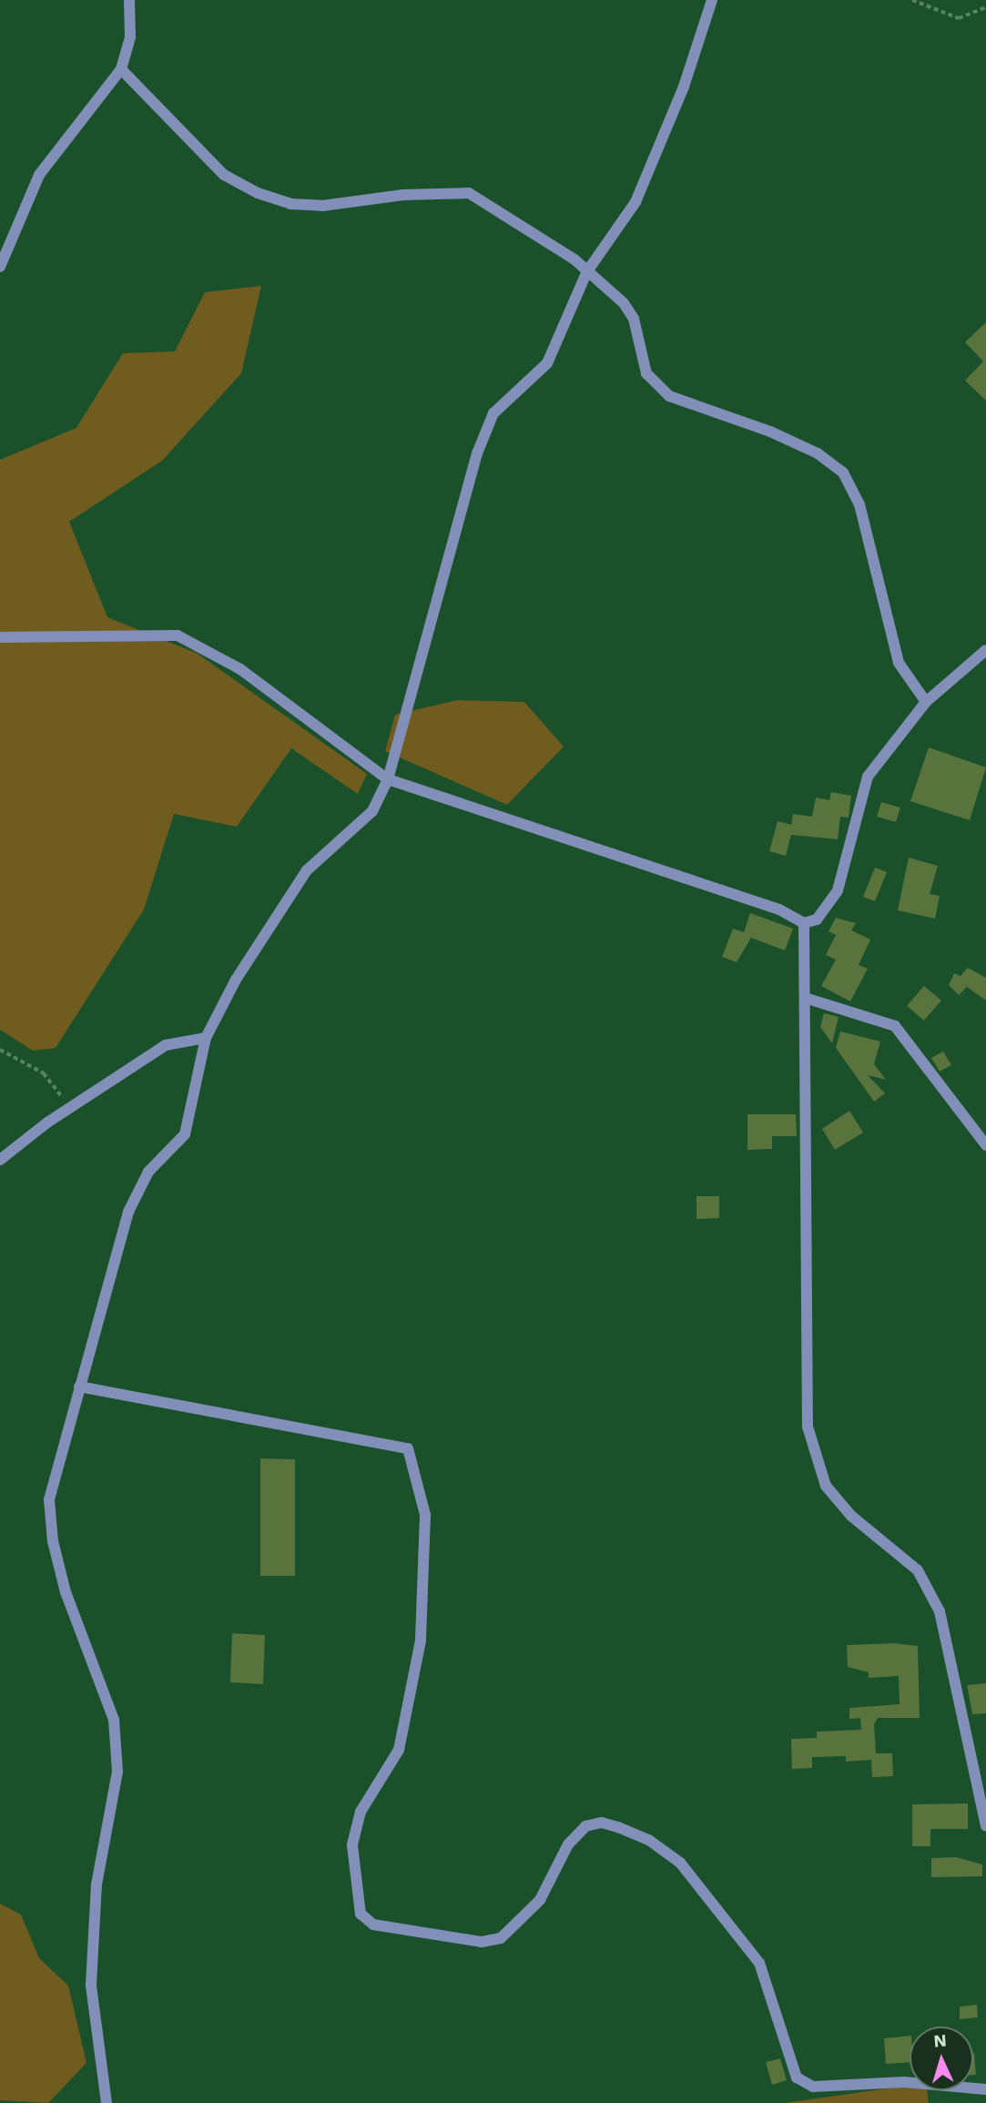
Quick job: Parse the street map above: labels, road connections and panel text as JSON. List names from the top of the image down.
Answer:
{
  "north": "top"
}
